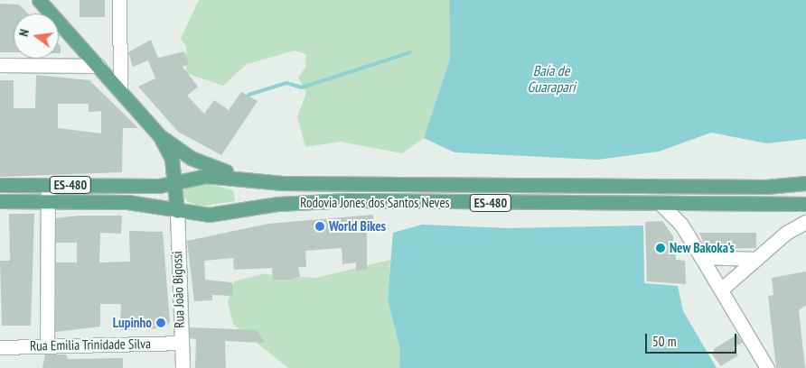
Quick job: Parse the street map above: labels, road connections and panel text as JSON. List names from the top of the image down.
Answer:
{
  "streets": {
    "main road": ["ES-480", "Rodovia Jones dos Santos Neves"],
    "street": ["Rua João Bigossi", "Rua Emilia Trinidade Silva"]
  },
  "crossings": [
    ["Rodovia Jones dos Santos Neves", "Rua João Bigossi"],
    ["Rua João Bigossi", "Rua Emilia Trinidade Silva"]
  ],
  "water": ["Baía de Guarapari"],
  "places": ["World Bikes", "New Bakoka's", "Lupinho"],
  "scale_bar": "50 m",
  "north": "left"
}
